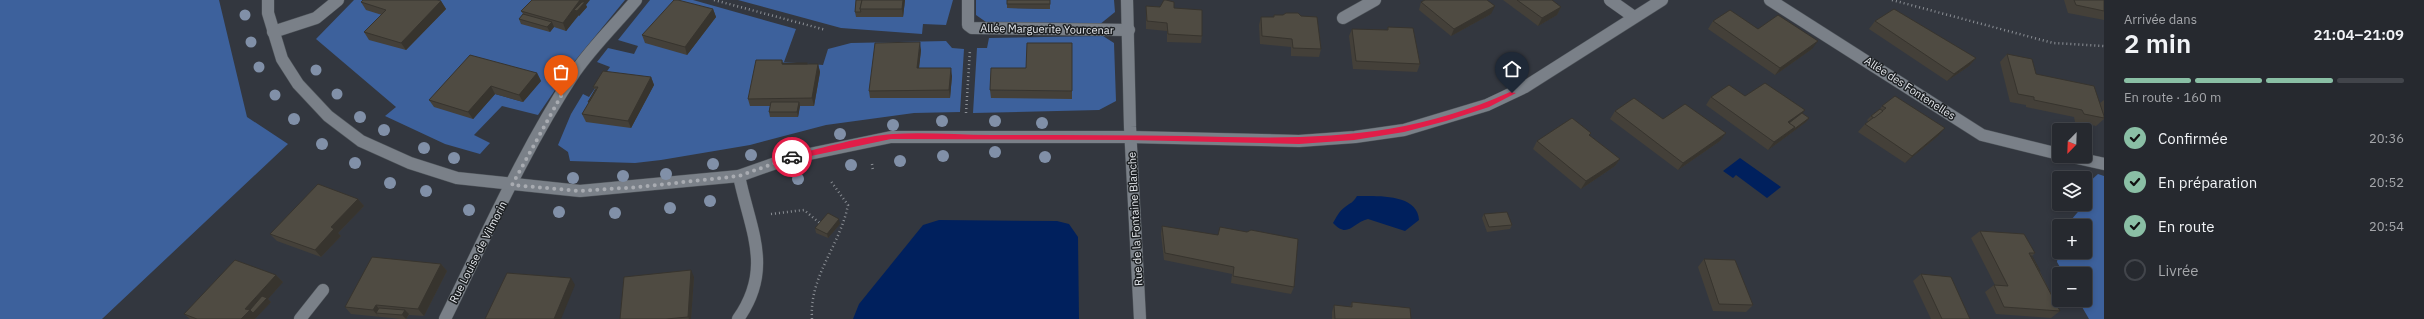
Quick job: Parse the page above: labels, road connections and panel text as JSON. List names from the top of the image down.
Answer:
{
  "streets": {
    "street": [
      "Allée Marguerite Yourcenar",
      "Allée des Fontenelles",
      "Rue de la Fontaine Blanche",
      "Rue Louise de Vilmorin"
    ]
  },
  "crossings": [
    ["Allée Marguerite Yourcenar", "Rue de la Fontaine Blanche"]
  ],
  "north": "bottom left",
  "page": {
    "heading": ["2 min", "Arrivée dans", "21:04–21:09"],
    "bar": "En route · 160 m",
    "list": [
      ["Confirmée", "20:36"],
      ["En préparation", "20:52"],
      ["En route", "20:54"],
      "Livrée"
    ],
    "map_buttons": ["+", "−"]
  }
}
